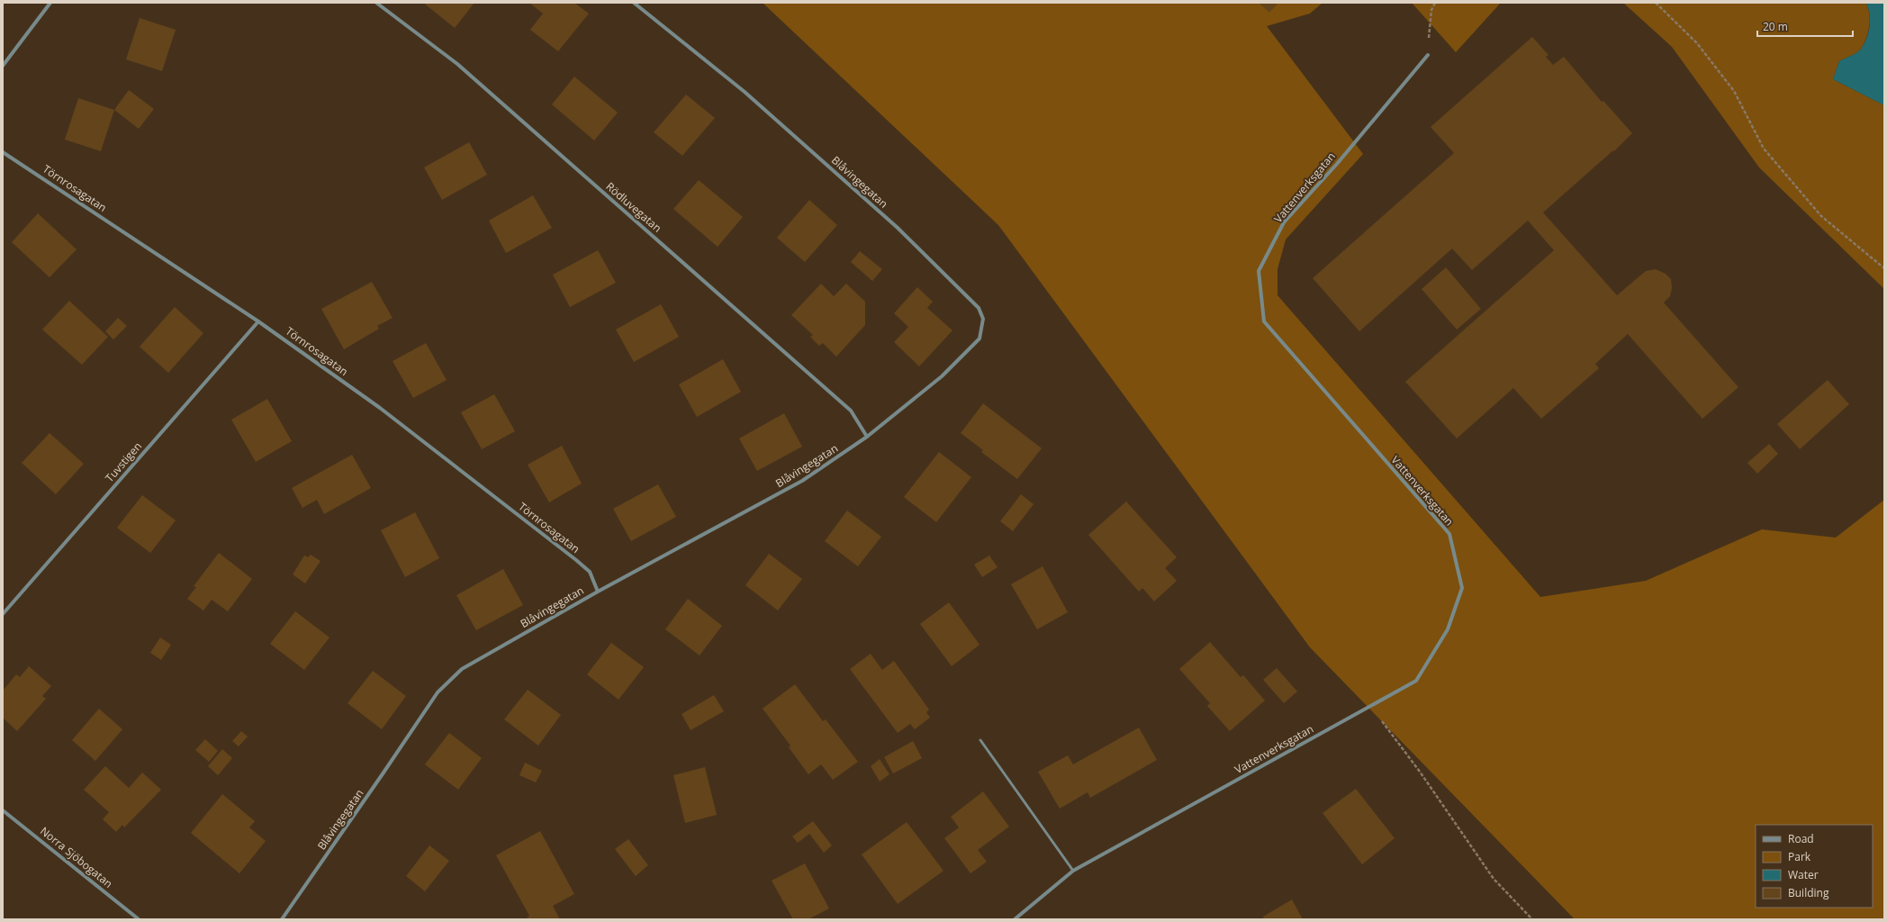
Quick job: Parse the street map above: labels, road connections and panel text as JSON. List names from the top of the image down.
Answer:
{
  "streets": {
    "street": [
      "Blåvingegatan",
      "Vattenverksgatan",
      "Törnrosagatan",
      "Rödluvegatan",
      "Tuvstigen",
      "Norra Sjöbogatan"
    ]
  },
  "crossings": [
    ["Blåvingegatan", "Törnrosagatan"],
    ["Blåvingegatan", "Rödluvegatan"],
    ["Törnrosagatan", "Tuvstigen"]
  ],
  "legend": [
    "Road",
    "Park",
    "Water",
    "Building"
  ],
  "scale_bar": "20 m"
}
